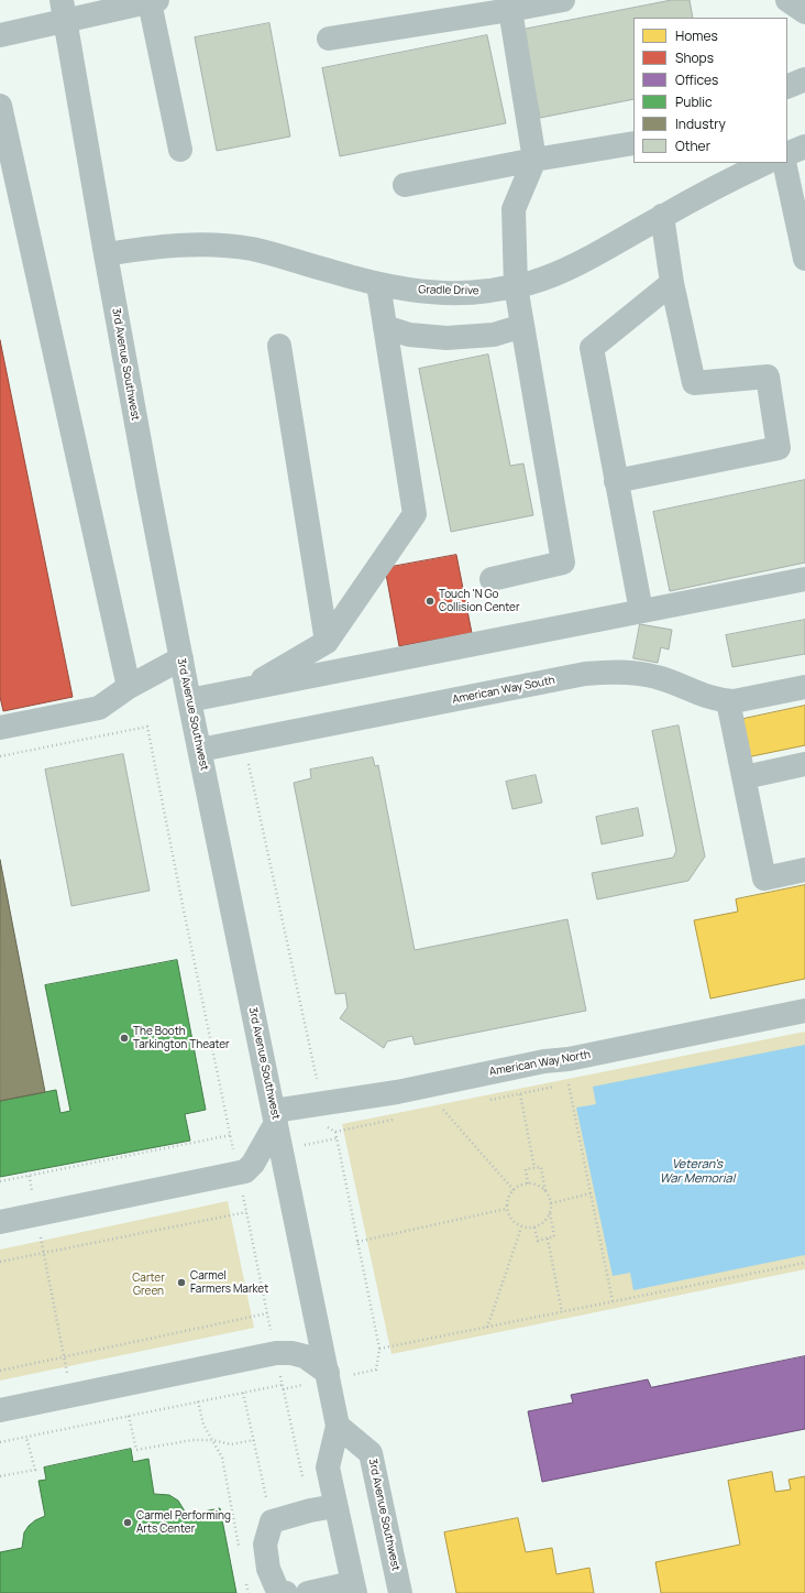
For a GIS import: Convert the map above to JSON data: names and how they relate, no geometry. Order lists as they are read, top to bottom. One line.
{"streets":{"street":["Gradle Drive","3rd Avenue Southwest","American Way South","American Way North"]},"crossings":[["Gradle Drive","3rd Avenue Southwest"],["3rd Avenue Southwest","American Way South"],["3rd Avenue Southwest","American Way North"]],"water":["Veteran's War Memorial"],"parks":["Carter Green"],"places":["Touch 'N Go Collision Center","The Booth Tarkington Theater","Carmel Farmers Market","Carmel Performing Arts Center"],"legend":["Homes","Shops","Offices","Public","Industry","Other"]}
